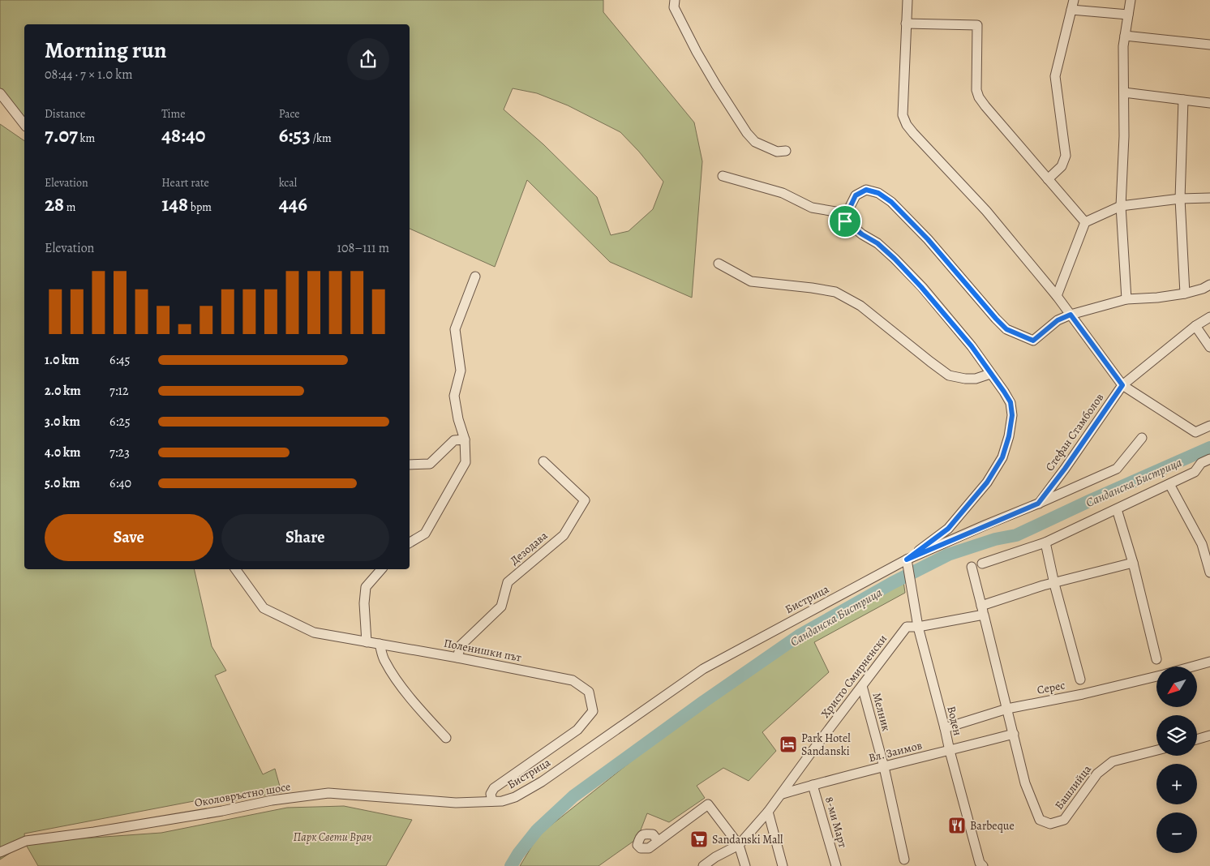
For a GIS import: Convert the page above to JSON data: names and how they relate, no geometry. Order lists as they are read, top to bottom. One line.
{"streets":{"street":["Стефан Стамболов","Дезодава","Бистрица","Поленишки път","Христо Смирненски","Серес","Мелник","Воден","Вл. Заимов","Башлийца","Околовръстно шосе","8-ми Март"]},"crossings":[["Стефан Стамболов","Бистрица"],["Дезодава","Поленишки път"],["Бистрица","Поленишки път"],["Бистрица","Воден"],["Бистрица","Околовръстно шосе"],["Поленишки път","Околовръстно шосе"],["Христо Смирненски","Мелник"],["Христо Смирненски","Воден"],["Христо Смирненски","Вл. Заимов"],["Серес","Воден"],["Серес","Башлийца"],["Мелник","Вл. Заимов"],["Воден","Вл. Заимов"],["Вл. Заимов","Башлийца"],["Вл. Заимов","8-ми Март"]],"water":["Санданска Бистрица"],"parks":["Парк Свети Врач"],"places":{"hotel":["Park Hotel Sandanski"],"restaurant":["Barbeque"],"supermarket":["Sandanski Mall"]},"north":"bottom left","page":{"heading":["Morning run","08:44 · 7 × 1.0 km"],"stats":[["Distance","7.07 km"],["Time","48:40"],["Pace","6:53 /km"],["Elevation","28 m"],["Heart rate","148 bpm"],["kcal","446"]],"chart":["Elevation","108–111 m"],"list":[{"name":"1.0 km","note":"6:45"},{"name":"2.0 km","note":"7:12"},{"name":"3.0 km","note":"6:25"},{"name":"4.0 km","note":"7:23"},{"name":"5.0 km","note":"6:40"}],"buttons":["Save","Share"],"map_buttons":["+","−"]}}
